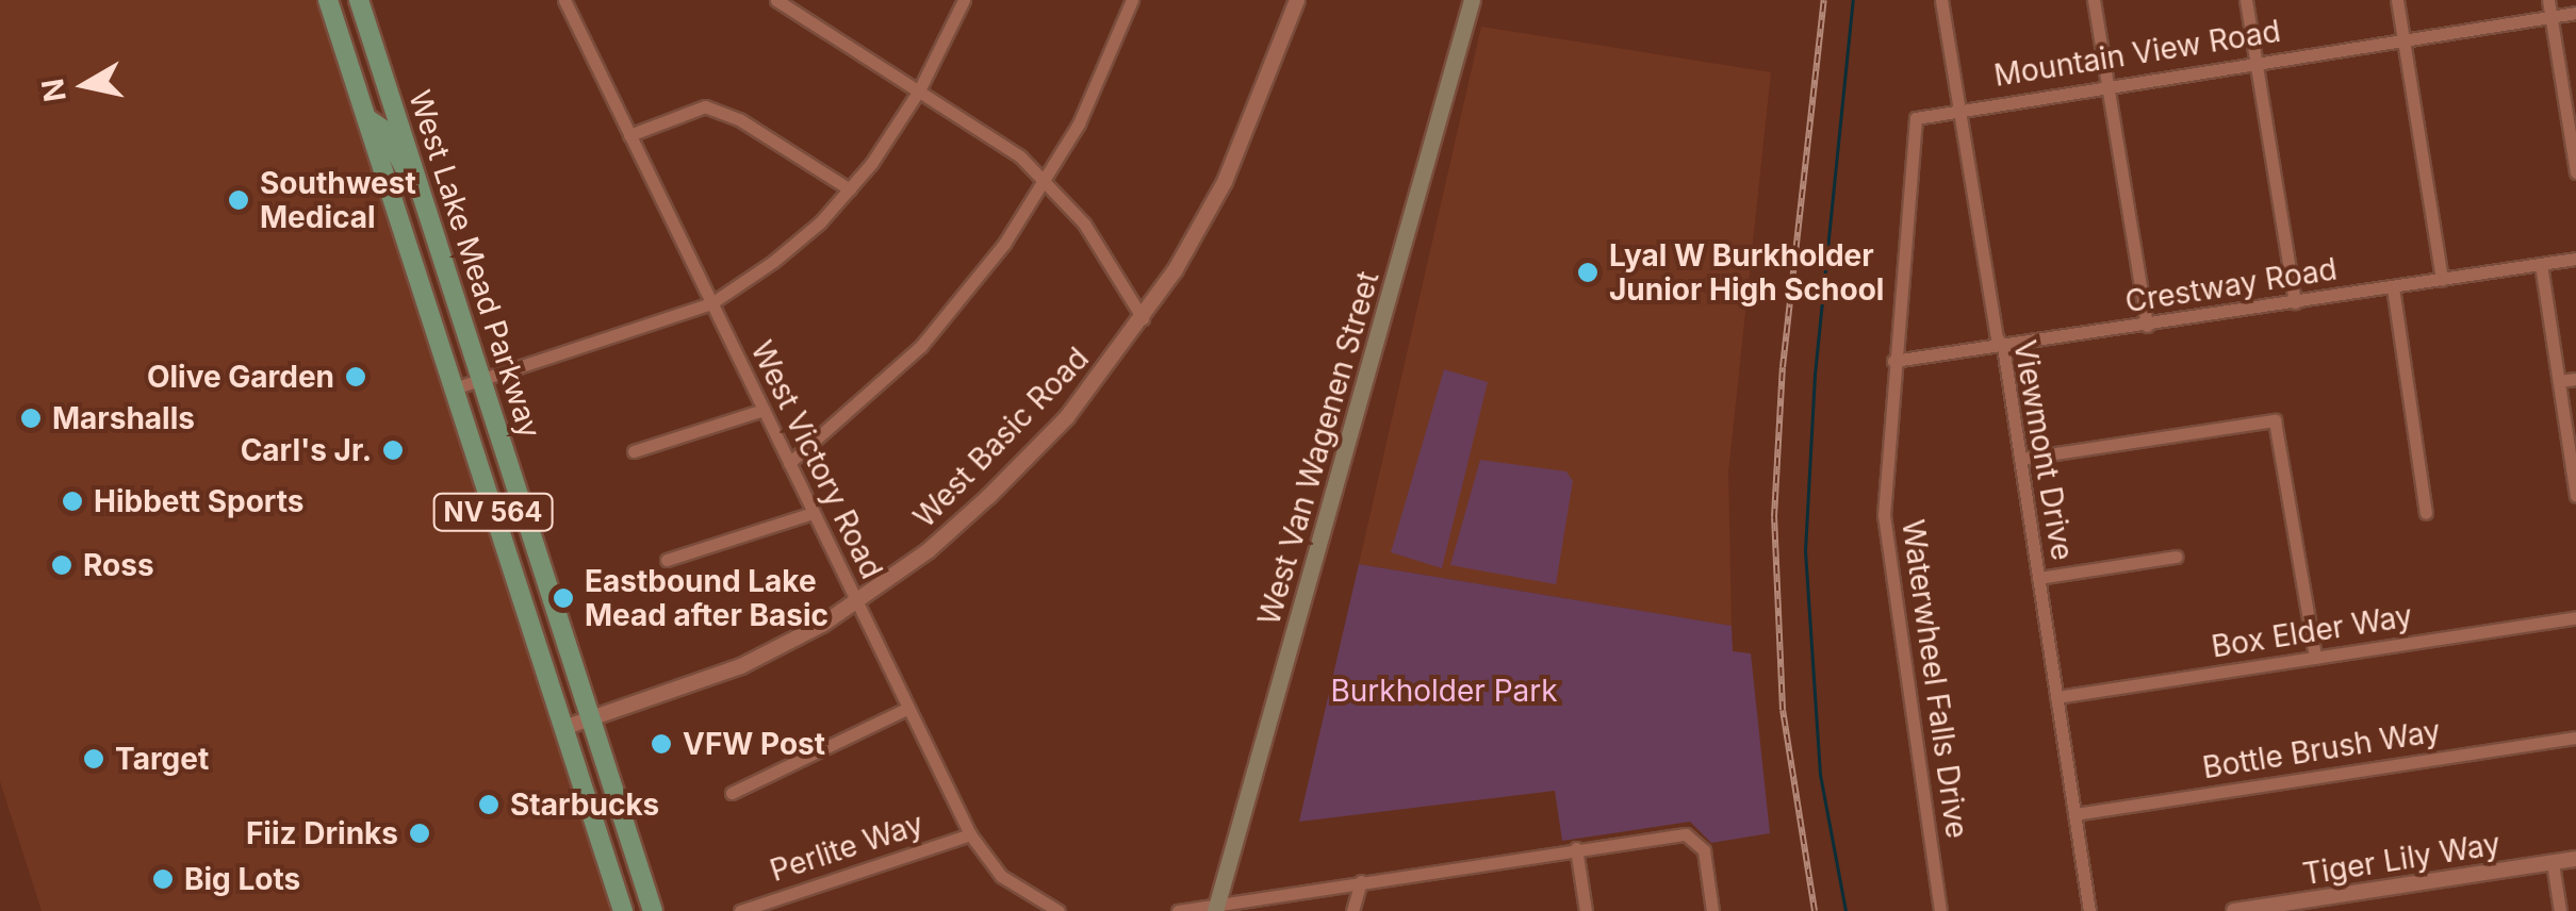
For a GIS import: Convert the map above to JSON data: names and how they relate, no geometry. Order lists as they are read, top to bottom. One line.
{"streets":{"main road":["West Lake Mead Parkway","West Van Wagenen Street","NV 564"],"street":["Mountain View Road","Crestway Road","West Basic Road","Viewmont Drive","West Victory Road","Box Elder Way","Waterwheel Falls Drive","Bottle Brush Way","Perlite Way","Tiger Lily Way"]},"crossings":[["Mountain View Road","Viewmont Drive"],["Mountain View Road","Waterwheel Falls Drive"],["West Lake Mead Parkway","West Basic Road"],["Crestway Road","Viewmont Drive"],["Crestway Road","Waterwheel Falls Drive"],["West Basic Road","West Victory Road"],["Viewmont Drive","Box Elder Way"],["Viewmont Drive","Waterwheel Falls Drive"],["Viewmont Drive","Bottle Brush Way"],["West Victory Road","Perlite Way"]],"parks":["Burkholder Park"],"places":["Southwest Medical","Lyal W Burkholder Junior High School","Olive Garden","Marshalls","Carl's Jr.","Hibbett Sports","Ross","Eastbound Lake Mead after Basic","VFW Post","Target","Starbucks","Fiiz Drinks","Big Lots"],"north":"left"}
